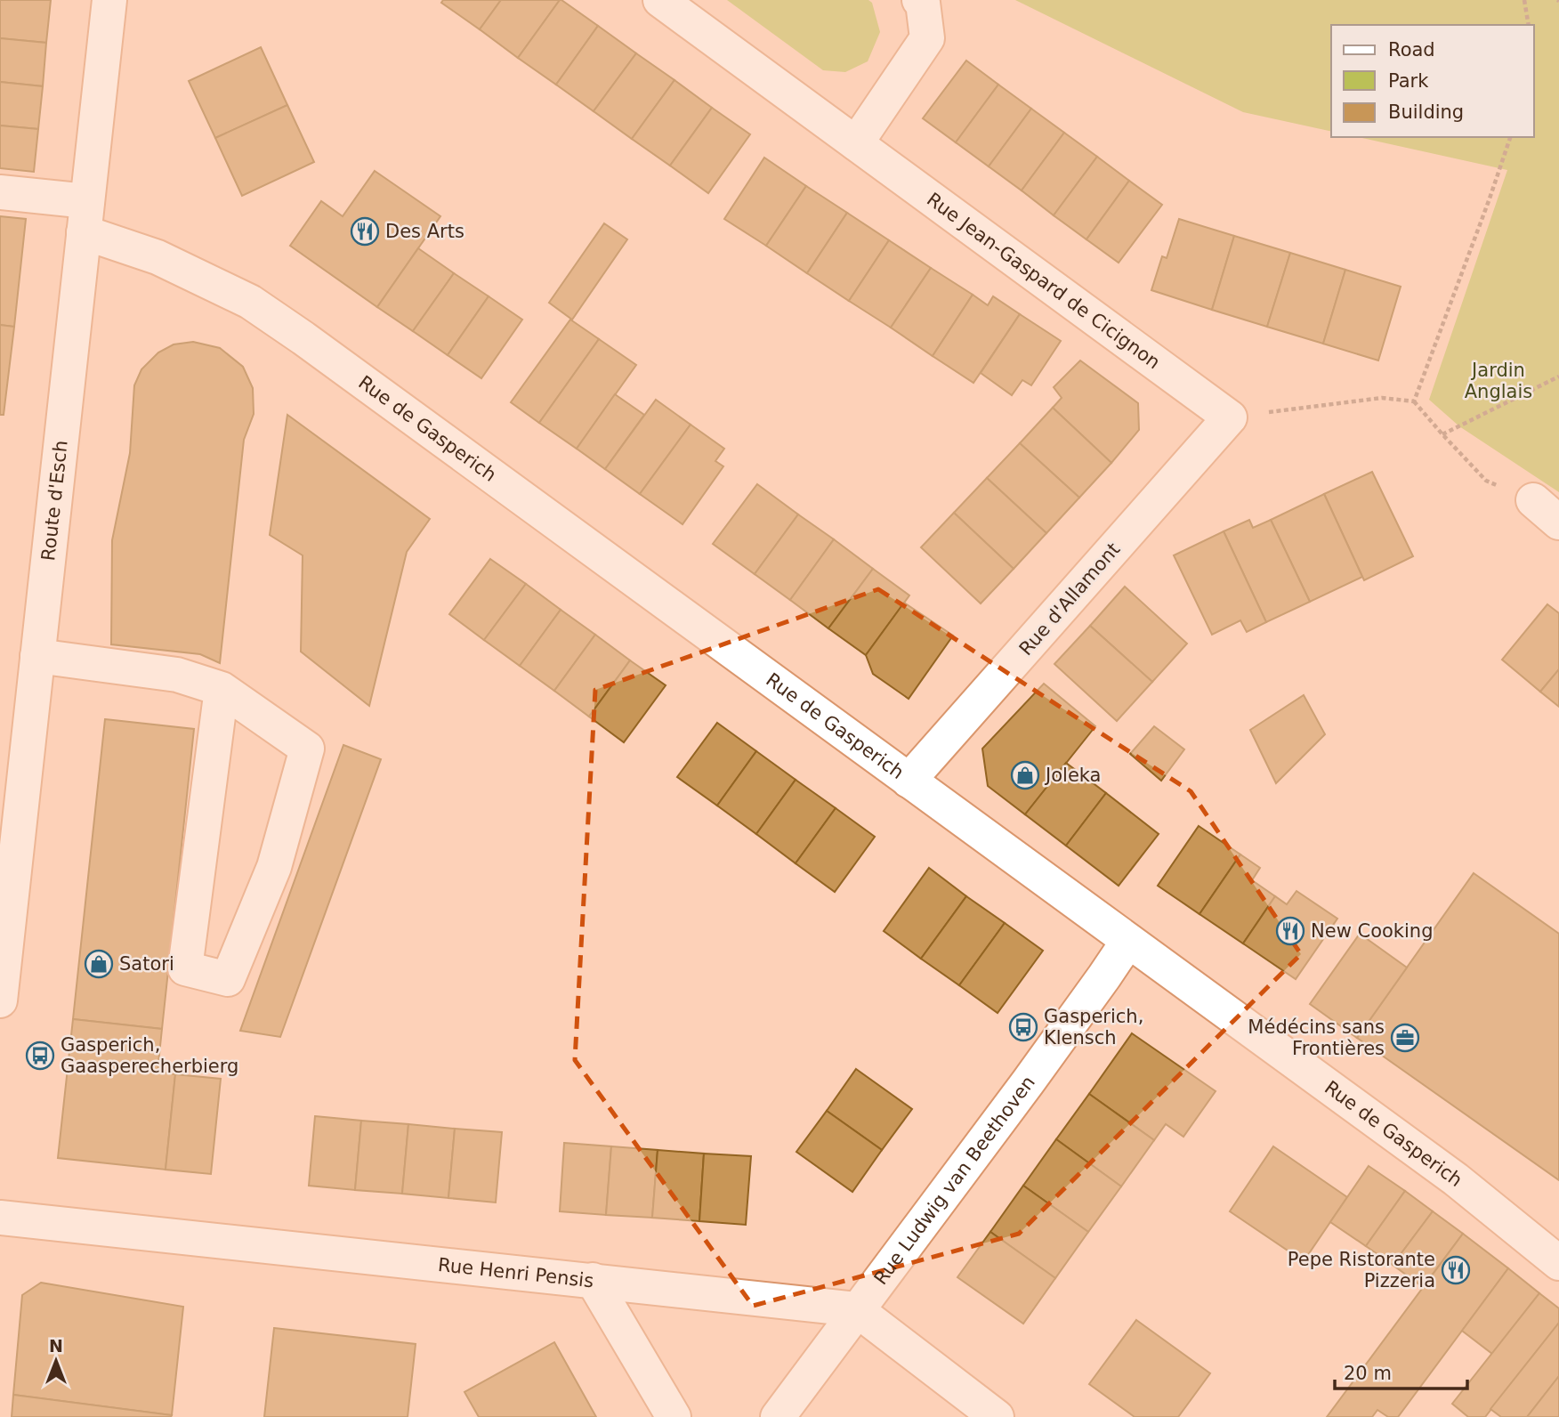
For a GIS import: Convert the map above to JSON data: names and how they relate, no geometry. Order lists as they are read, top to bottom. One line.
{"streets":{"street":["Rue Jean-Gaspard de Cicignon","Rue de Gasperich","Route d'Esch","Rue d'Allamont","Rue Ludwig van Beethoven","Rue Henri Pensis"]},"crossings":[["Rue Jean-Gaspard de Cicignon","Rue d'Allamont"],["Rue de Gasperich","Route d'Esch"],["Rue de Gasperich","Rue d'Allamont"],["Rue de Gasperich","Rue Ludwig van Beethoven"],["Rue Ludwig van Beethoven","Rue Henri Pensis"]],"parks":["Jardin Anglais"],"places":{"restaurant":["Des Arts","New Cooking","Pepe Ristorante Pizzeria"],"shop":["Joleka","Satori"],"bus stop":["Gasperich, Klensch","Gasperich, Gaasperecherbierg"],"office":["Médécins sans Frontières"]},"legend":["Road","Park","Building"],"scale_bar":"20 m","north":"top"}
